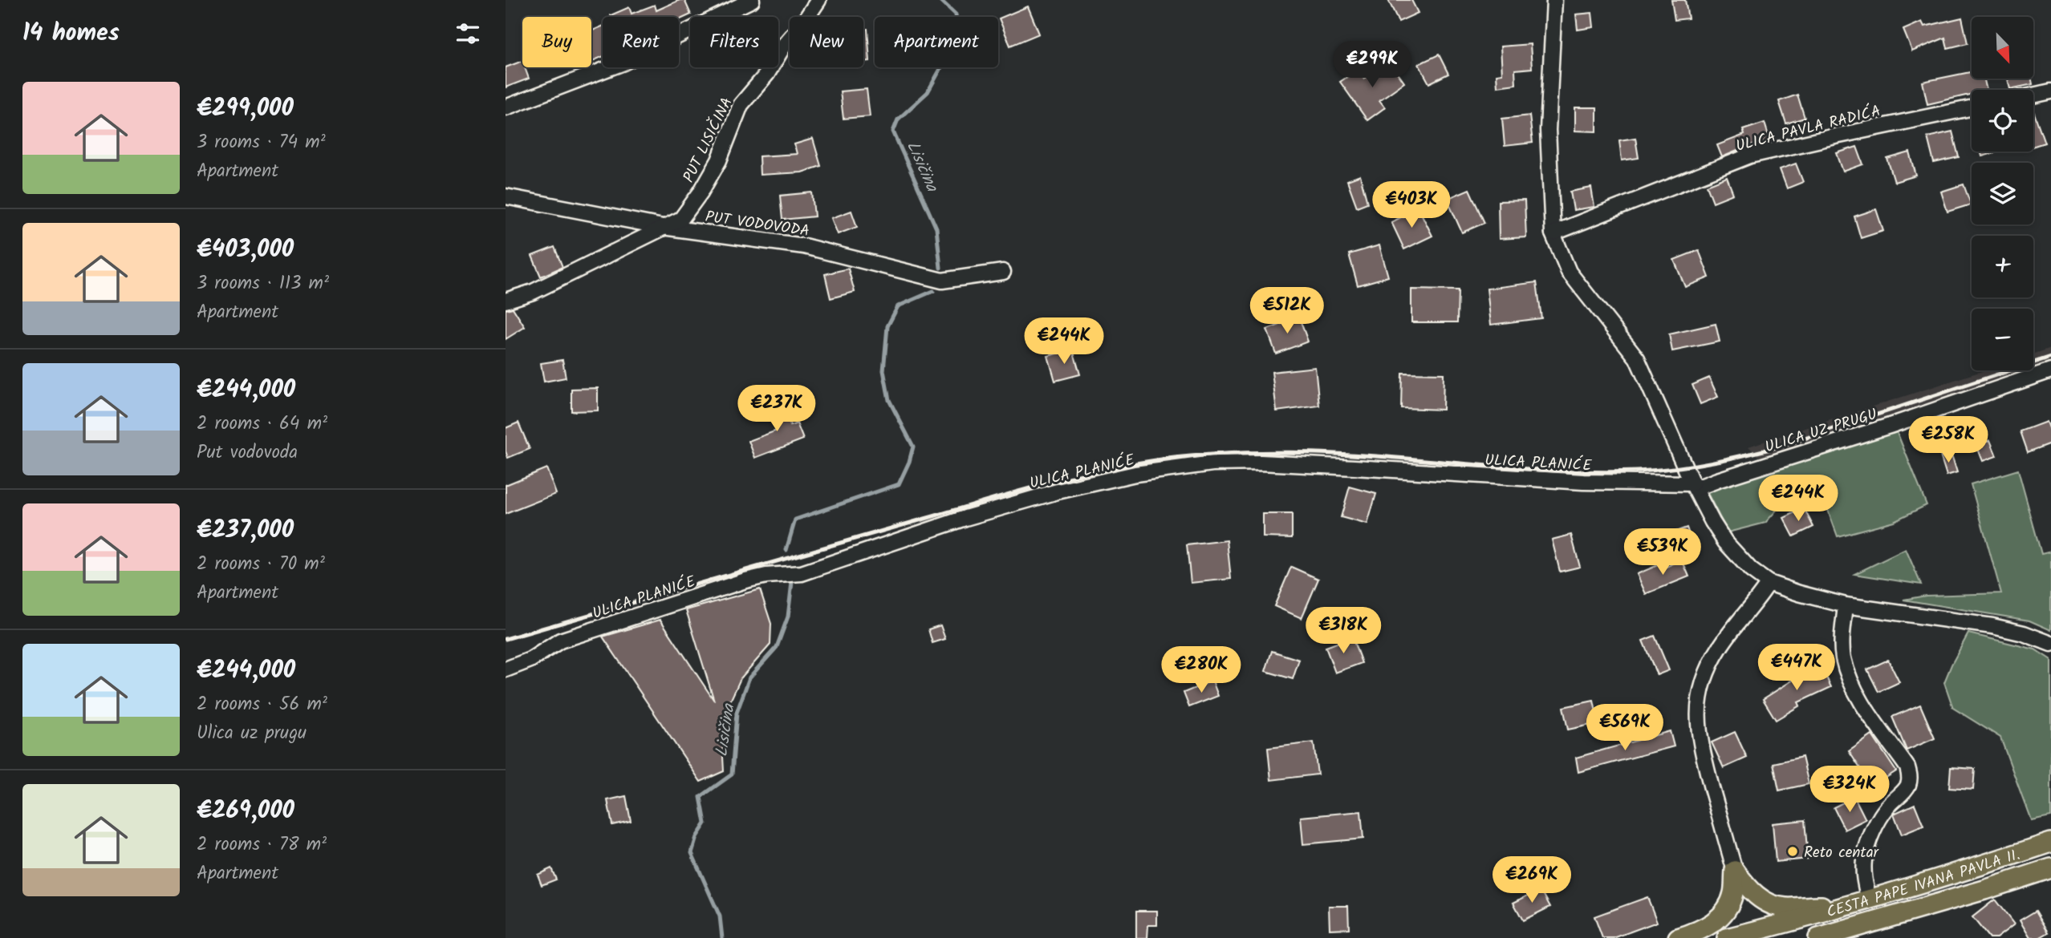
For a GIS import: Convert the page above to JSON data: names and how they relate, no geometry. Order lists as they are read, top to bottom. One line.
{"streets":{"main road":["CESTA PAPE IVANA PAVLA II."],"street":["ULICA PAVLA RADIĆA","PUT LISIČINA","PUT VODOVODA","ULICA UZ PRUGU","ULICA PLANIĆE"]},"crossings":[["PUT LISIČINA","PUT VODOVODA"],["ULICA UZ PRUGU","ULICA PLANIĆE"]],"water":["Lisičina"],"places":["Reto centar"],"north":"bottom right","page":{"heading":"14 homes","map_buttons":["+","−"],"chip":["Buy","Rent","Filters","New","Apartment"],"price":["€299K","€403K","€512K","€244K","€237K","€258K","€244K","€539K","€318K","€447K","€280K","€569K","€324K","€269K"],"list":[{"name":"€299,000","note":"3 rooms · 74 m² · Apartment"},{"name":"€403,000","note":"3 rooms · 113 m² · Apartment"},{"name":"€244,000","note":"2 rooms · 64 m² · Put vodovoda"},{"name":"€237,000","note":"2 rooms · 70 m² · Apartment"},{"name":"€244,000","note":"2 rooms · 56 m² · Ulica uz prugu"},{"name":"€269,000","note":"2 rooms · 78 m² · Apartment"}]}}
